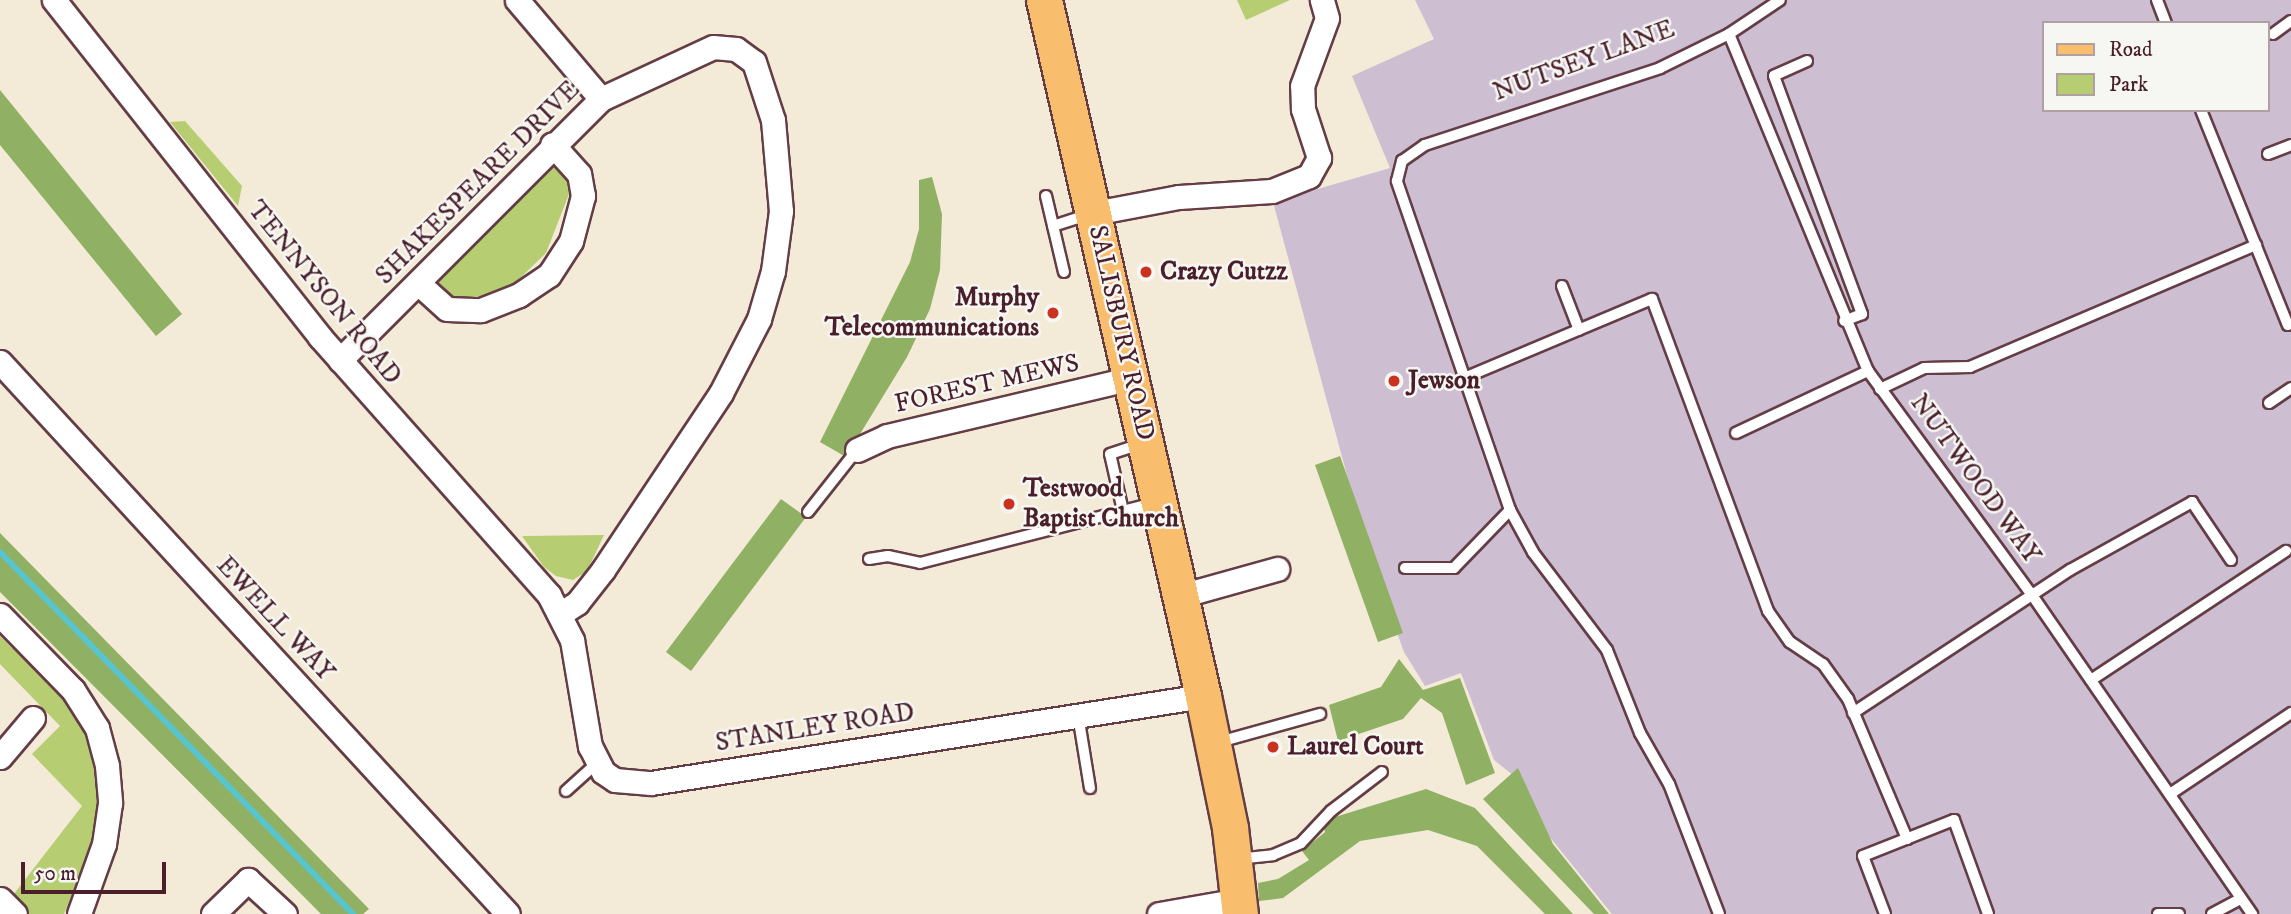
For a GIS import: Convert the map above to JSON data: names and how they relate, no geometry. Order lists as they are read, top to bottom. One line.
{"streets":{"main road":["SALISBURY ROAD"],"street":["SHAKESPEARE DRIVE","TENNYSON ROAD","FOREST MEWS","EWELL WAY","STANLEY ROAD"],"lane":["NUTSEY LANE","NUTWOOD WAY"]},"crossings":[["NUTSEY LANE","NUTWOOD WAY"],["SHAKESPEARE DRIVE","TENNYSON ROAD"],["SALISBURY ROAD","FOREST MEWS"],["SALISBURY ROAD","STANLEY ROAD"]],"places":["Crazy Cutzz","Murphy Telecommunications","Jewson","Testwood Baptist Church","Laurel Court"],"legend":["Road","Park"],"scale_bar":"50 m"}
